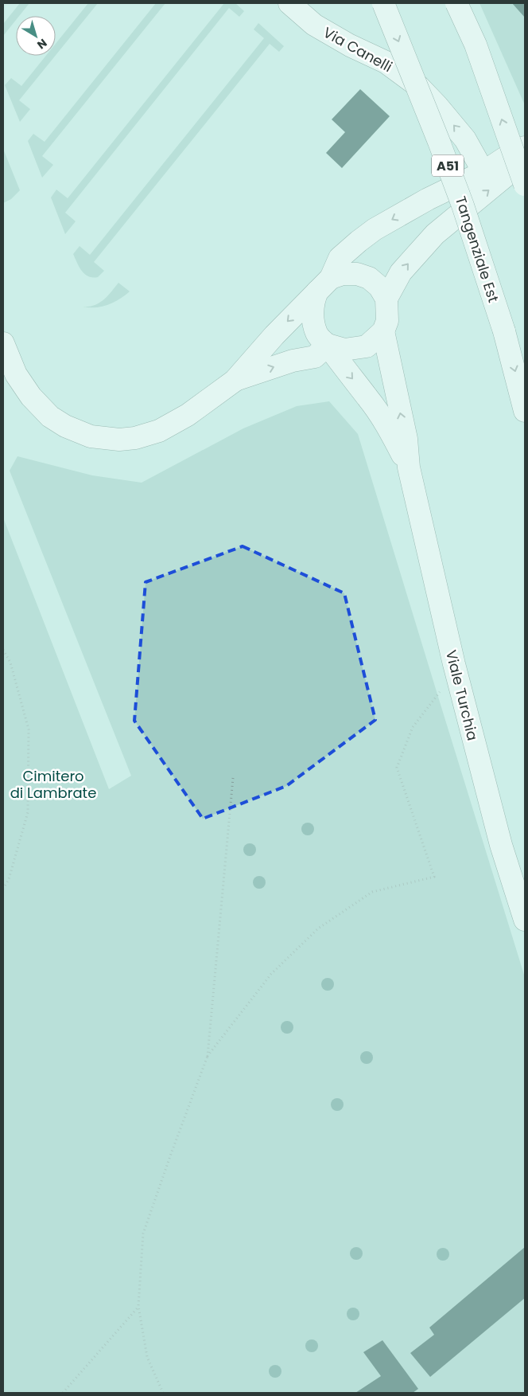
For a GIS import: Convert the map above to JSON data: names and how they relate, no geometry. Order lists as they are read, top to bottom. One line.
{"streets":{"main road":["Via Canelli","A51","Tangenziale Est","Viale Turchia"]},"one_way":["Via Canelli"],"parks":["Cimitero di Lambrate"],"north":"bottom right"}
